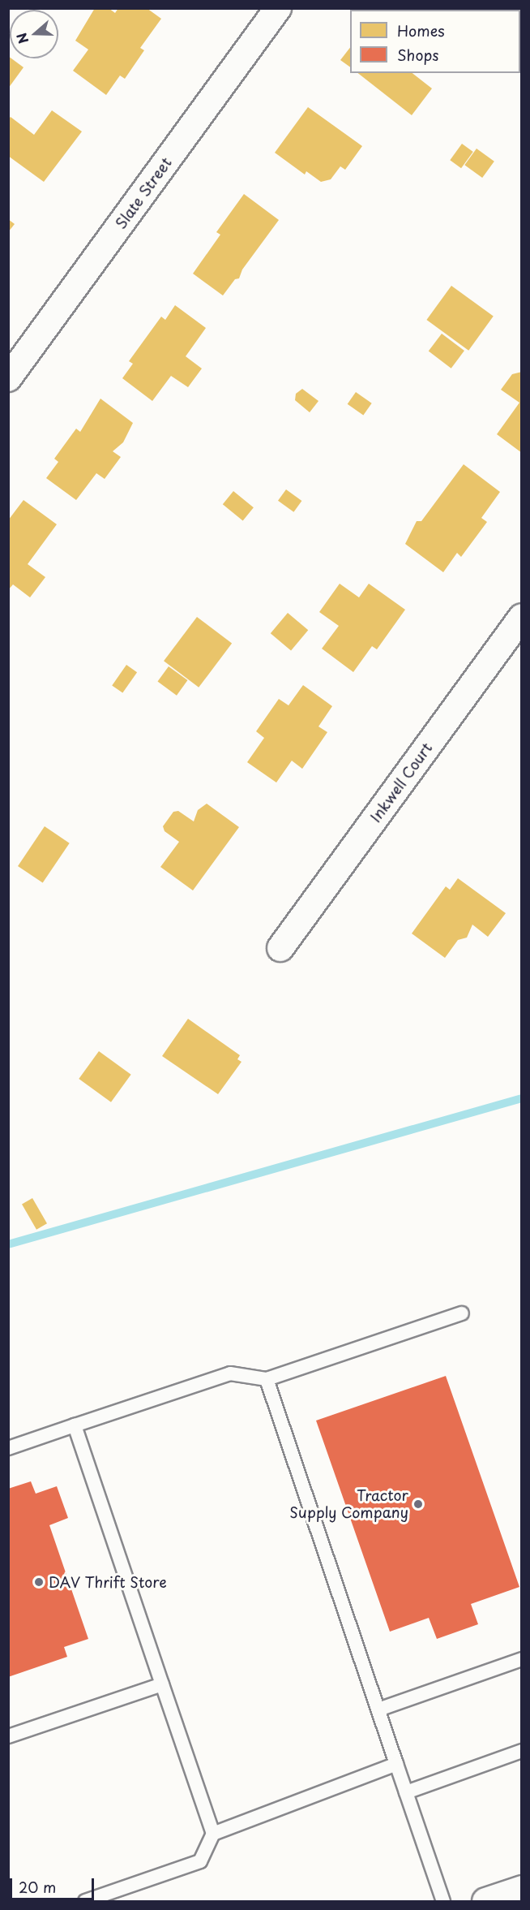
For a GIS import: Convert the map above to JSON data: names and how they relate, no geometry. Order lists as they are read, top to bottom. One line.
{"streets":{"street":["Slate Street","Inkwell Court"]},"places":["Tractor Supply Company","DAV Thrift Store"],"legend":["Homes","Shops"],"scale_bar":"20 m","north":"left"}
